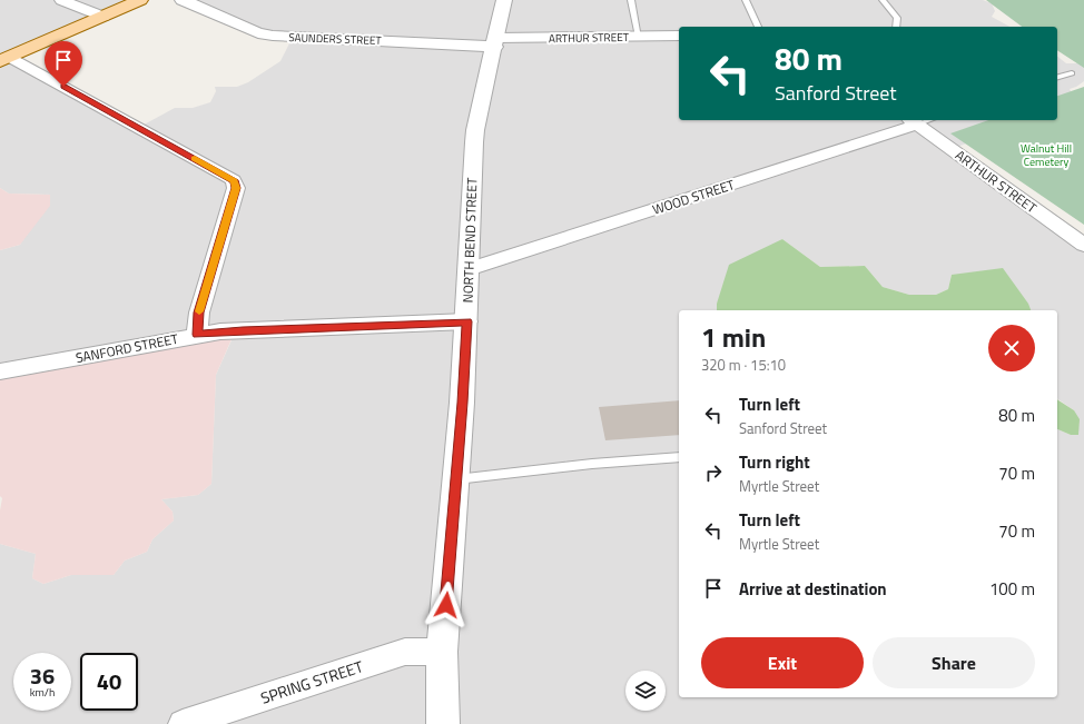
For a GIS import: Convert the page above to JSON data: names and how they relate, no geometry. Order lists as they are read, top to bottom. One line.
{"streets":{"street":["ARTHUR STREET","SAUNDERS STREET","WOOD STREET","NORTH BEND STREET","SANFORD STREET","SPRING STREET"]},"crossings":[["ARTHUR STREET","SAUNDERS STREET"],["ARTHUR STREET","WOOD STREET"],["ARTHUR STREET","NORTH BEND STREET"],["SAUNDERS STREET","NORTH BEND STREET"],["WOOD STREET","NORTH BEND STREET"],["NORTH BEND STREET","SANFORD STREET"],["NORTH BEND STREET","SPRING STREET"]],"parks":["Walnut Hill Cemetery"],"page":{"turn":["80 m","Sanford Street"],"heading":["1 min","320 m · 15:10"],"list":[{"name":"Turn left","note":"Sanford Street","value":"80 m"},{"name":"Turn right","note":"Myrtle Street","value":"70 m"},{"name":"Turn left","note":"Myrtle Street","value":"70 m"},{"name":"Arrive at destination","value":"100 m"}],"buttons":["Exit","Share"],"speed":"36 km/h","limit":"40"}}
